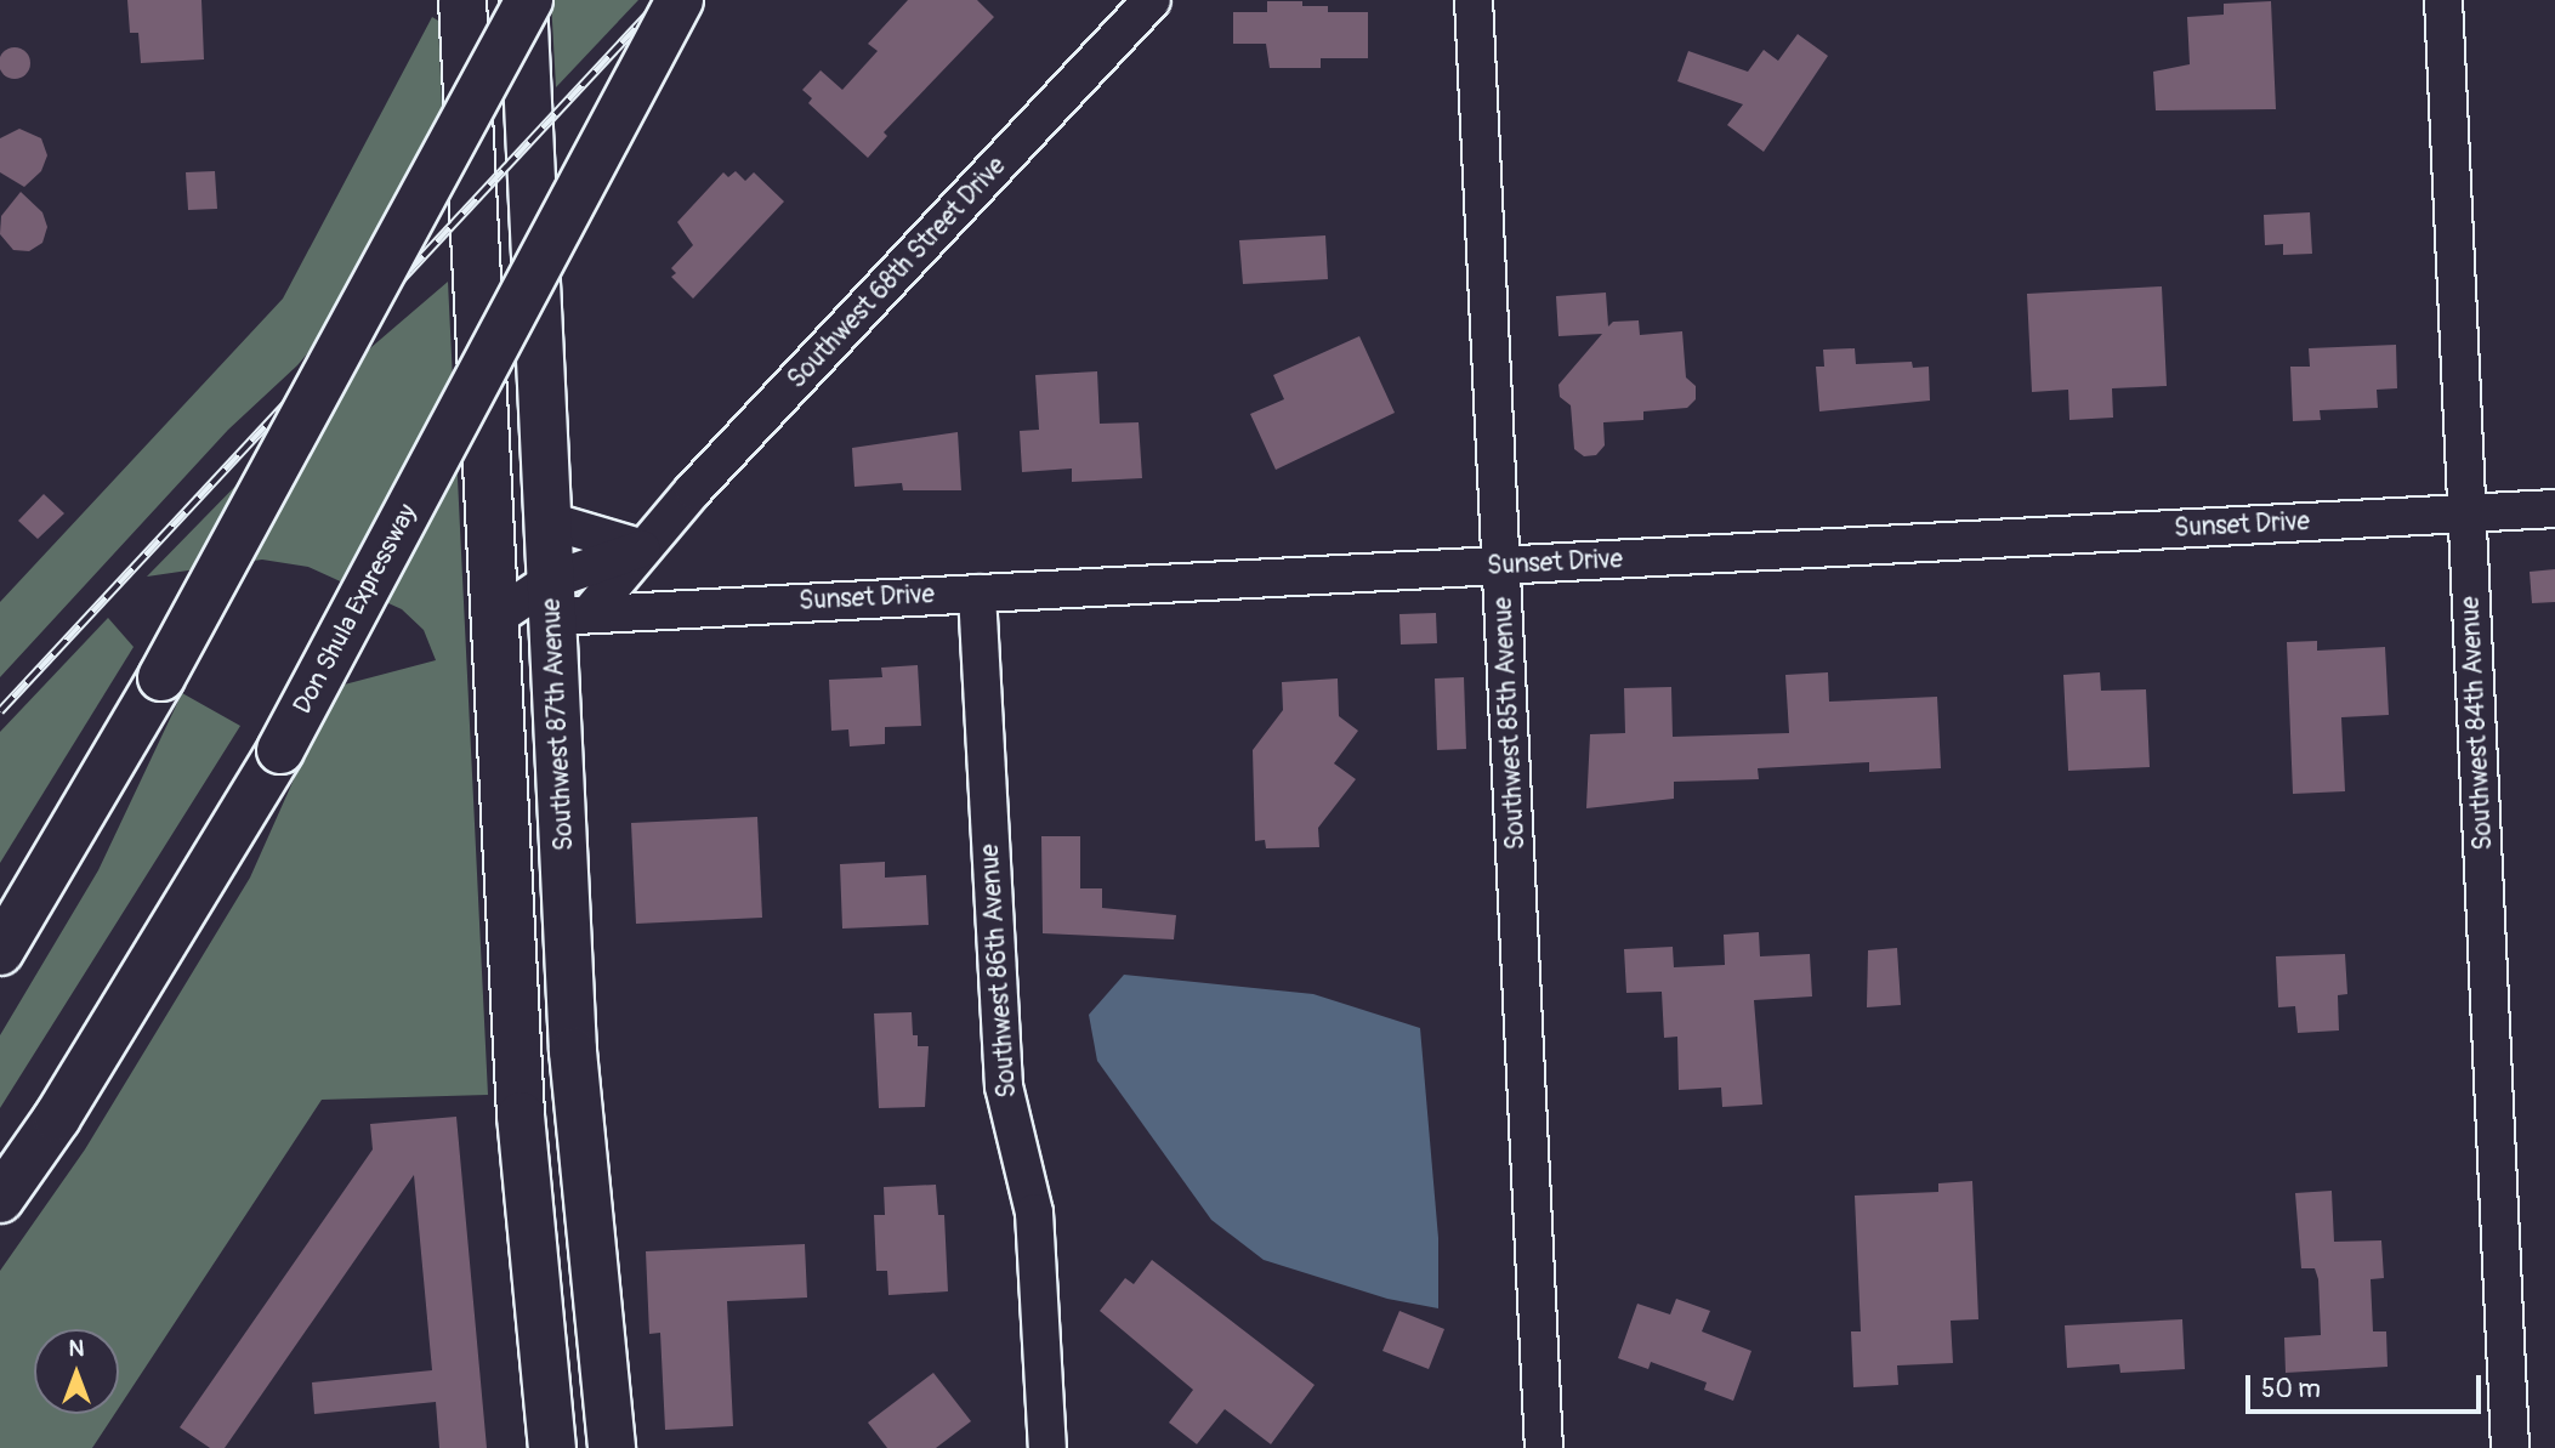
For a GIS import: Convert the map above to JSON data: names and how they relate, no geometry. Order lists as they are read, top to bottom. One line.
{"streets":{"main road":["Don Shula Expressway","Southwest 87th Avenue"],"street":["Southwest 68th Street Drive","Sunset Drive","Southwest 85th Avenue","Southwest 84th Avenue","Southwest 86th Avenue"]},"crossings":[["Southwest 68th Street Drive","Sunset Drive"],["Southwest 68th Street Drive","Southwest 87th Avenue"],["Sunset Drive","Southwest 85th Avenue"],["Sunset Drive","Southwest 84th Avenue"],["Sunset Drive","Southwest 87th Avenue"],["Sunset Drive","Southwest 86th Avenue"]],"scale_bar":"50 m","north":"top"}
